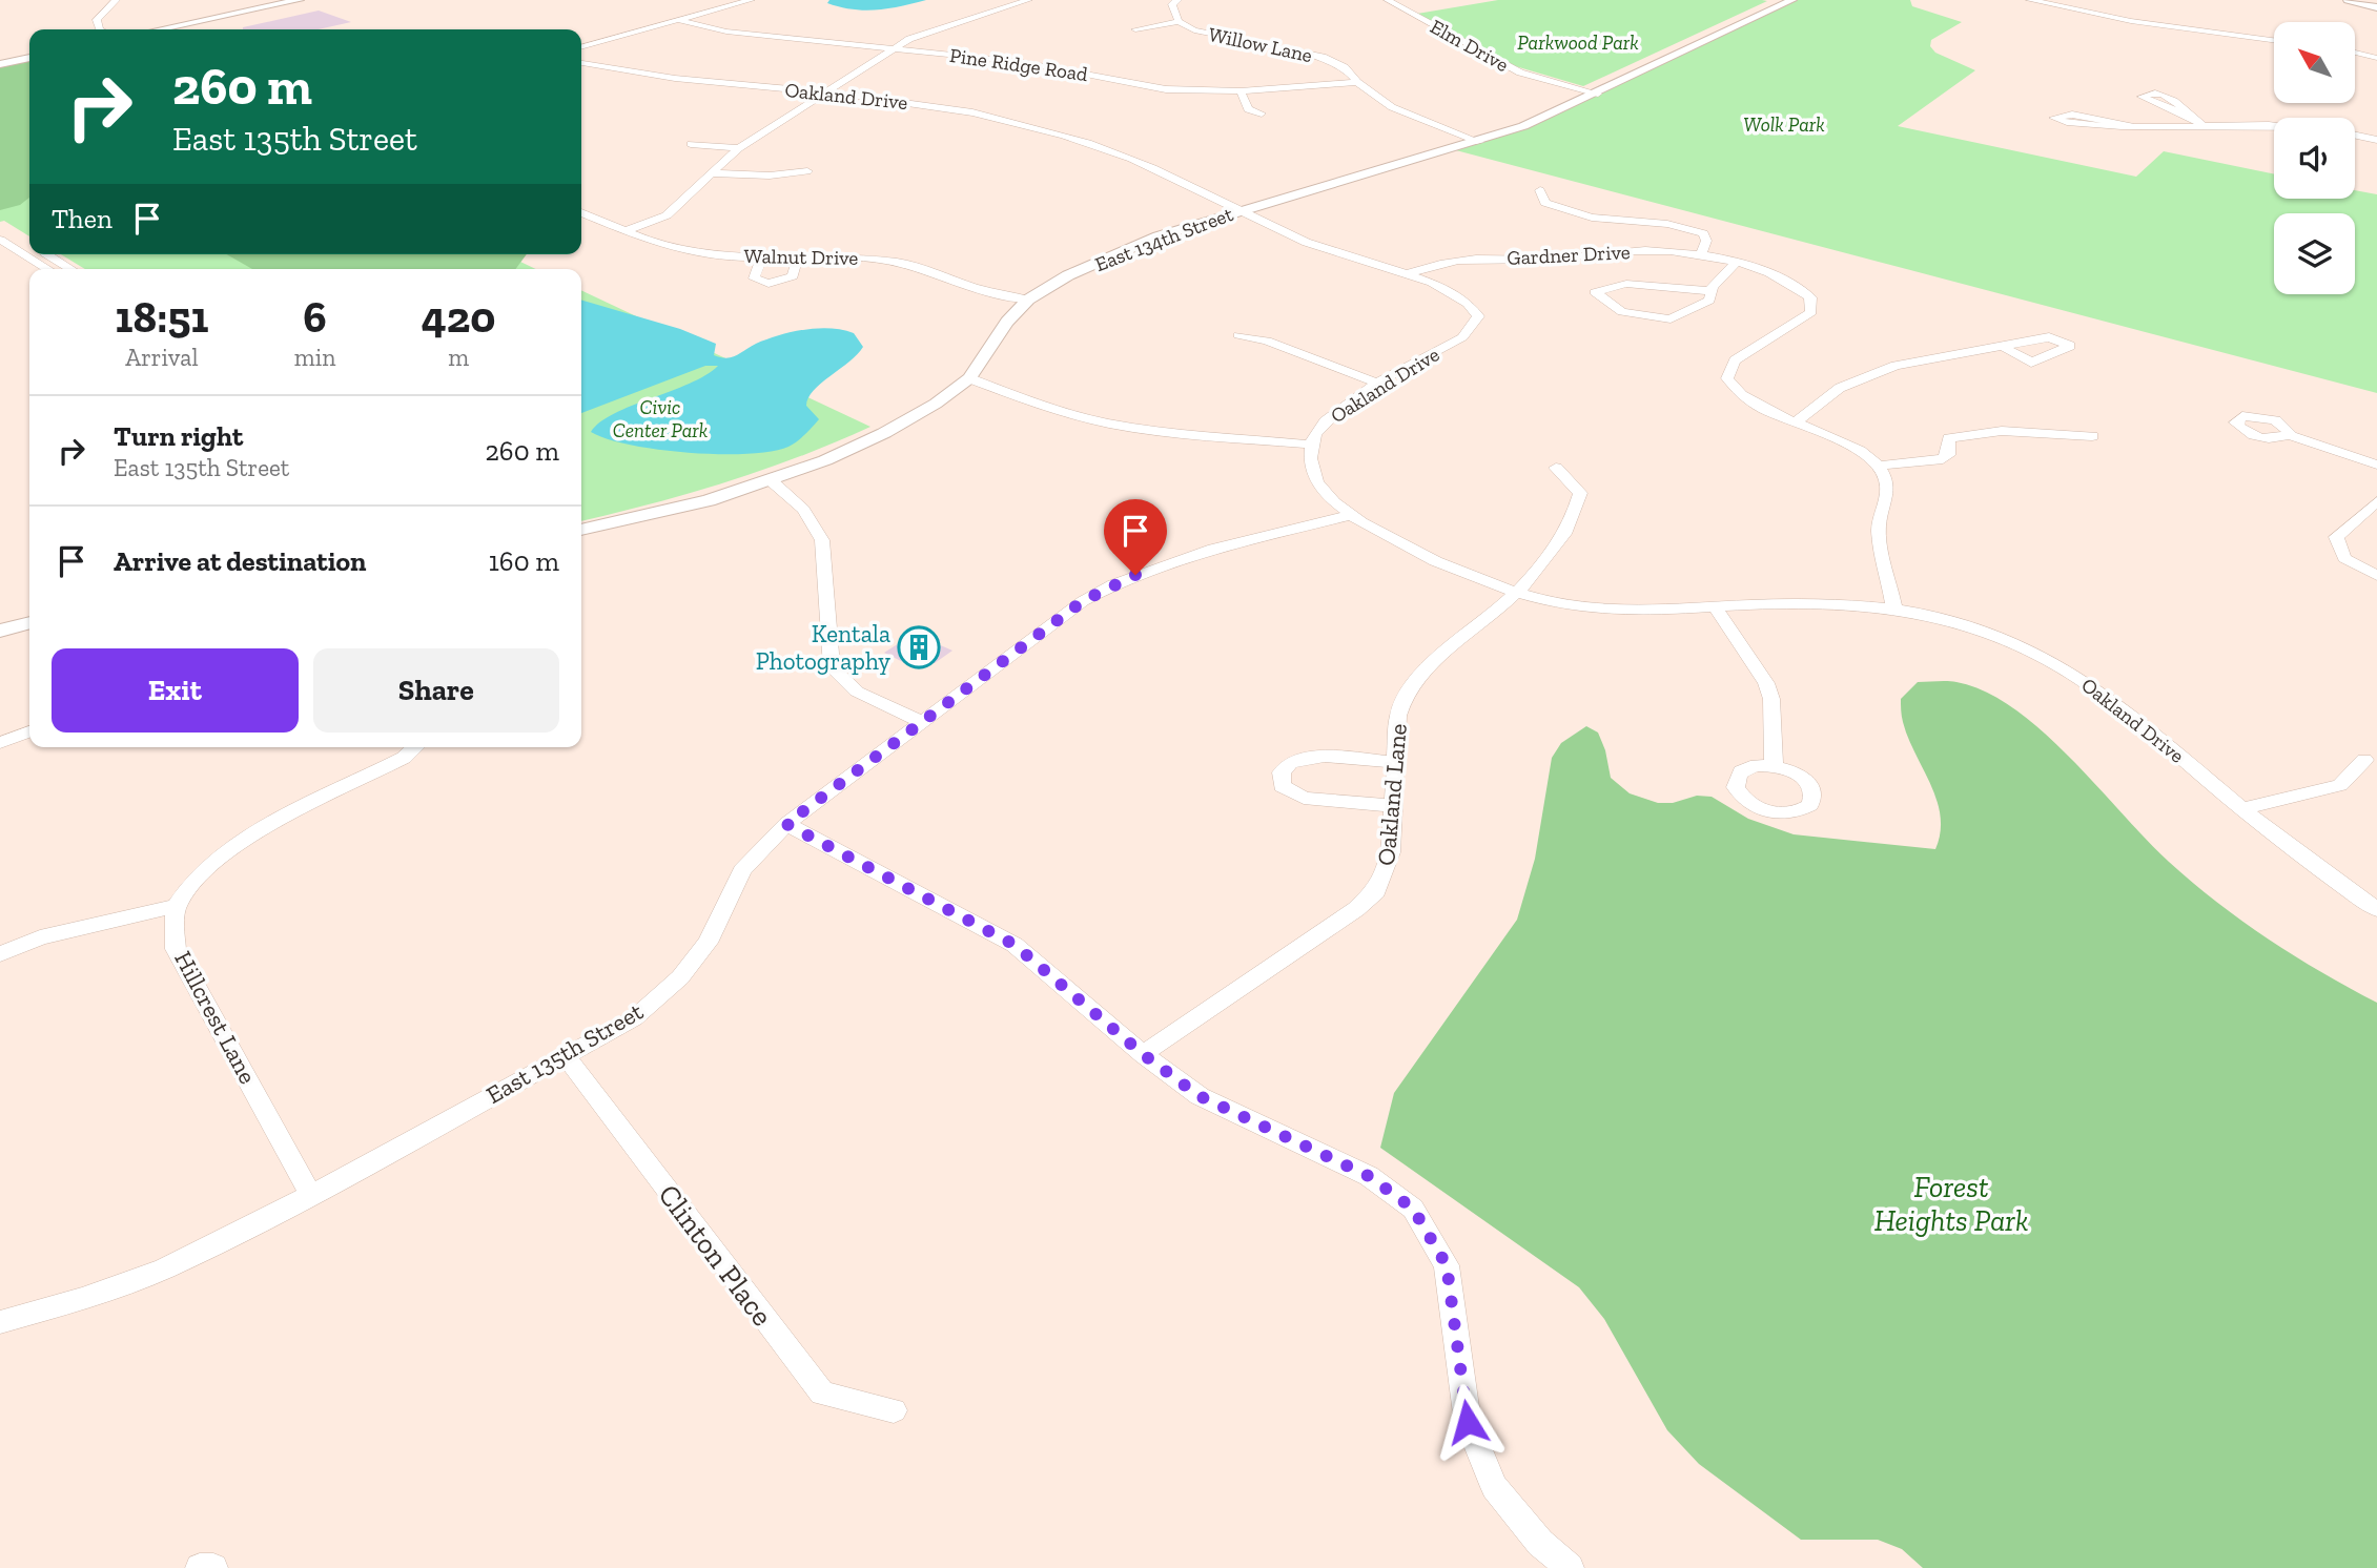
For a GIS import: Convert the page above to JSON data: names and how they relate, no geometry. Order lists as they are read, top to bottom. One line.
{"streets":{"street":["Willow Lane","Elm Drive","Pine Ridge Road","Oakland Drive","East 134th Street","Gardner Drive","Walnut Drive","Oakland Lane","Hillcrest Lane","East 135th Street","Clinton Place"]},"crossings":[["Willow Lane","Pine Ridge Road"],["Willow Lane","East 134th Street"],["Elm Drive","East 134th Street"],["Oakland Drive","East 134th Street"],["Oakland Drive","Gardner Drive"],["Oakland Drive","Oakland Lane"],["Oakland Drive","East 135th Street"],["East 134th Street","Walnut Drive"],["Hillcrest Lane","East 135th Street"],["East 135th Street","Clinton Place"]],"parks":["Parkwood Park","Wolk Park","Civic Center Park","Forest Heights Park"],"places":{"building":["Kentala Photography"]},"north":"top left","page":{"turn":["260 m","East 135th Street"],"then":"Then","eta":["18:51","Arrival","6","min","420","m"],"list":[{"name":"Turn right","note":"East 135th Street","value":"260 m"},{"name":"Arrive at destination","value":"160 m"}],"buttons":["Exit","Share"]}}
